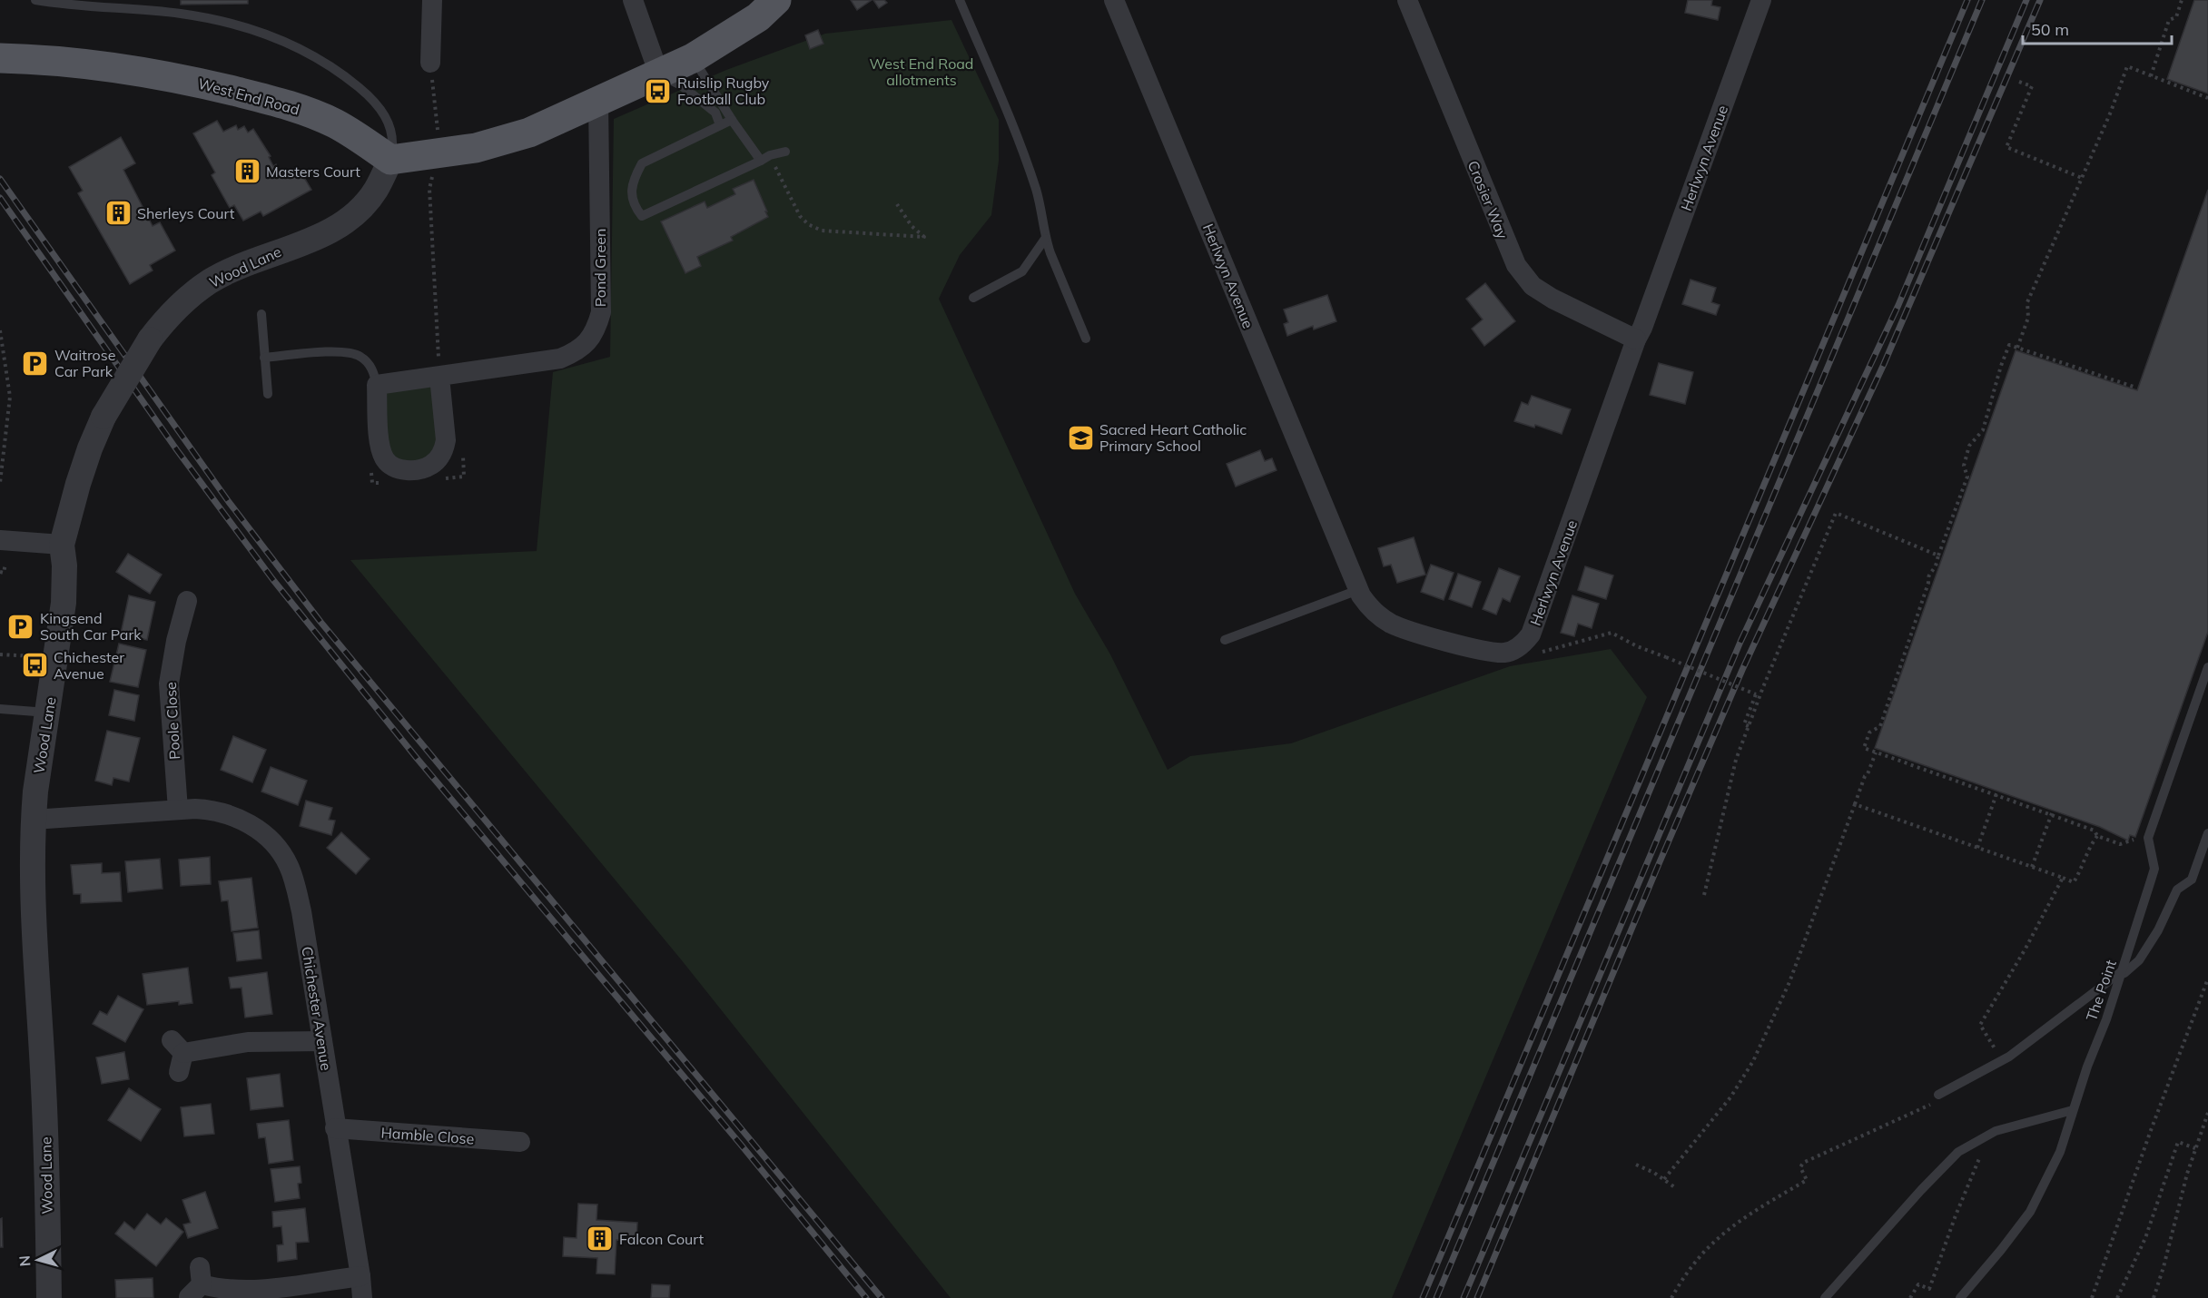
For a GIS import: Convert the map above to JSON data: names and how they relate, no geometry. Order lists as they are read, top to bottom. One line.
{"streets":{"main road":["West End Road"],"street":["Herlwyn Avenue","Crosier Way","Wood Lane","Pond Green","Poole Close","Chichester Avenue","Hamble Close"],"lane":["The Point"]},"crossings":[["West End Road","Wood Lane"],["Herlwyn Avenue","Crosier Way"],["Wood Lane","Chichester Avenue"],["Poole Close","Chichester Avenue"],["Chichester Avenue","Hamble Close"]],"parks":["West End Road allotments"],"places":{"bus stop":["Ruislip Rugby Football Club","Chichester Avenue"],"building":["Masters Court","Sherleys Court","Falcon Court"],"parking":["Waitrose Car Park","Kingsend South Car Park"],"school or university":["Sacred Heart Catholic Primary School"]},"scale_bar":"50 m","north":"left"}
